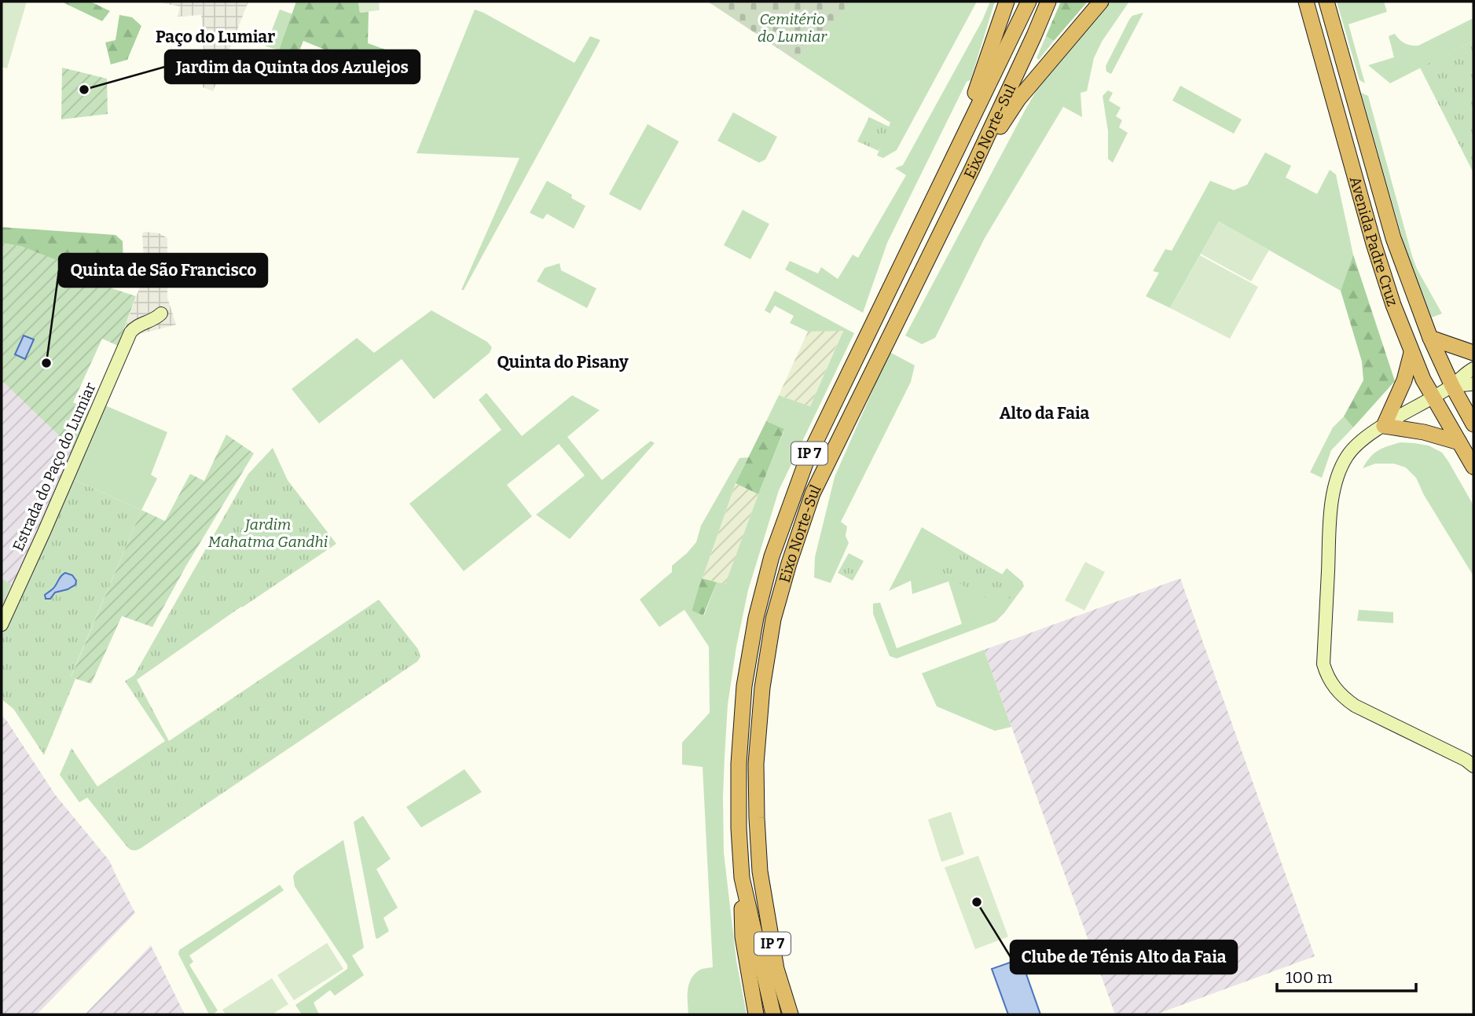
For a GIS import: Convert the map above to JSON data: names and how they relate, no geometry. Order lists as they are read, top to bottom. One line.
{"streets":{"highway":["Eixo Norte-Sul","Avenida Padre Cruz","IP 7"],"street":["Estrada do Paço do Lumiar"]},"districts":["Paço do Lumiar","Quinta do Pisany","Alto da Faia"],"parks":["Cemitério do Lumiar","Jardim Mahatma Gandhi"],"places":["Jardim da Quinta dos Azulejos","Quinta de São Francisco","Clube de Ténis Alto da Faia"],"scale_bar":"100 m"}
